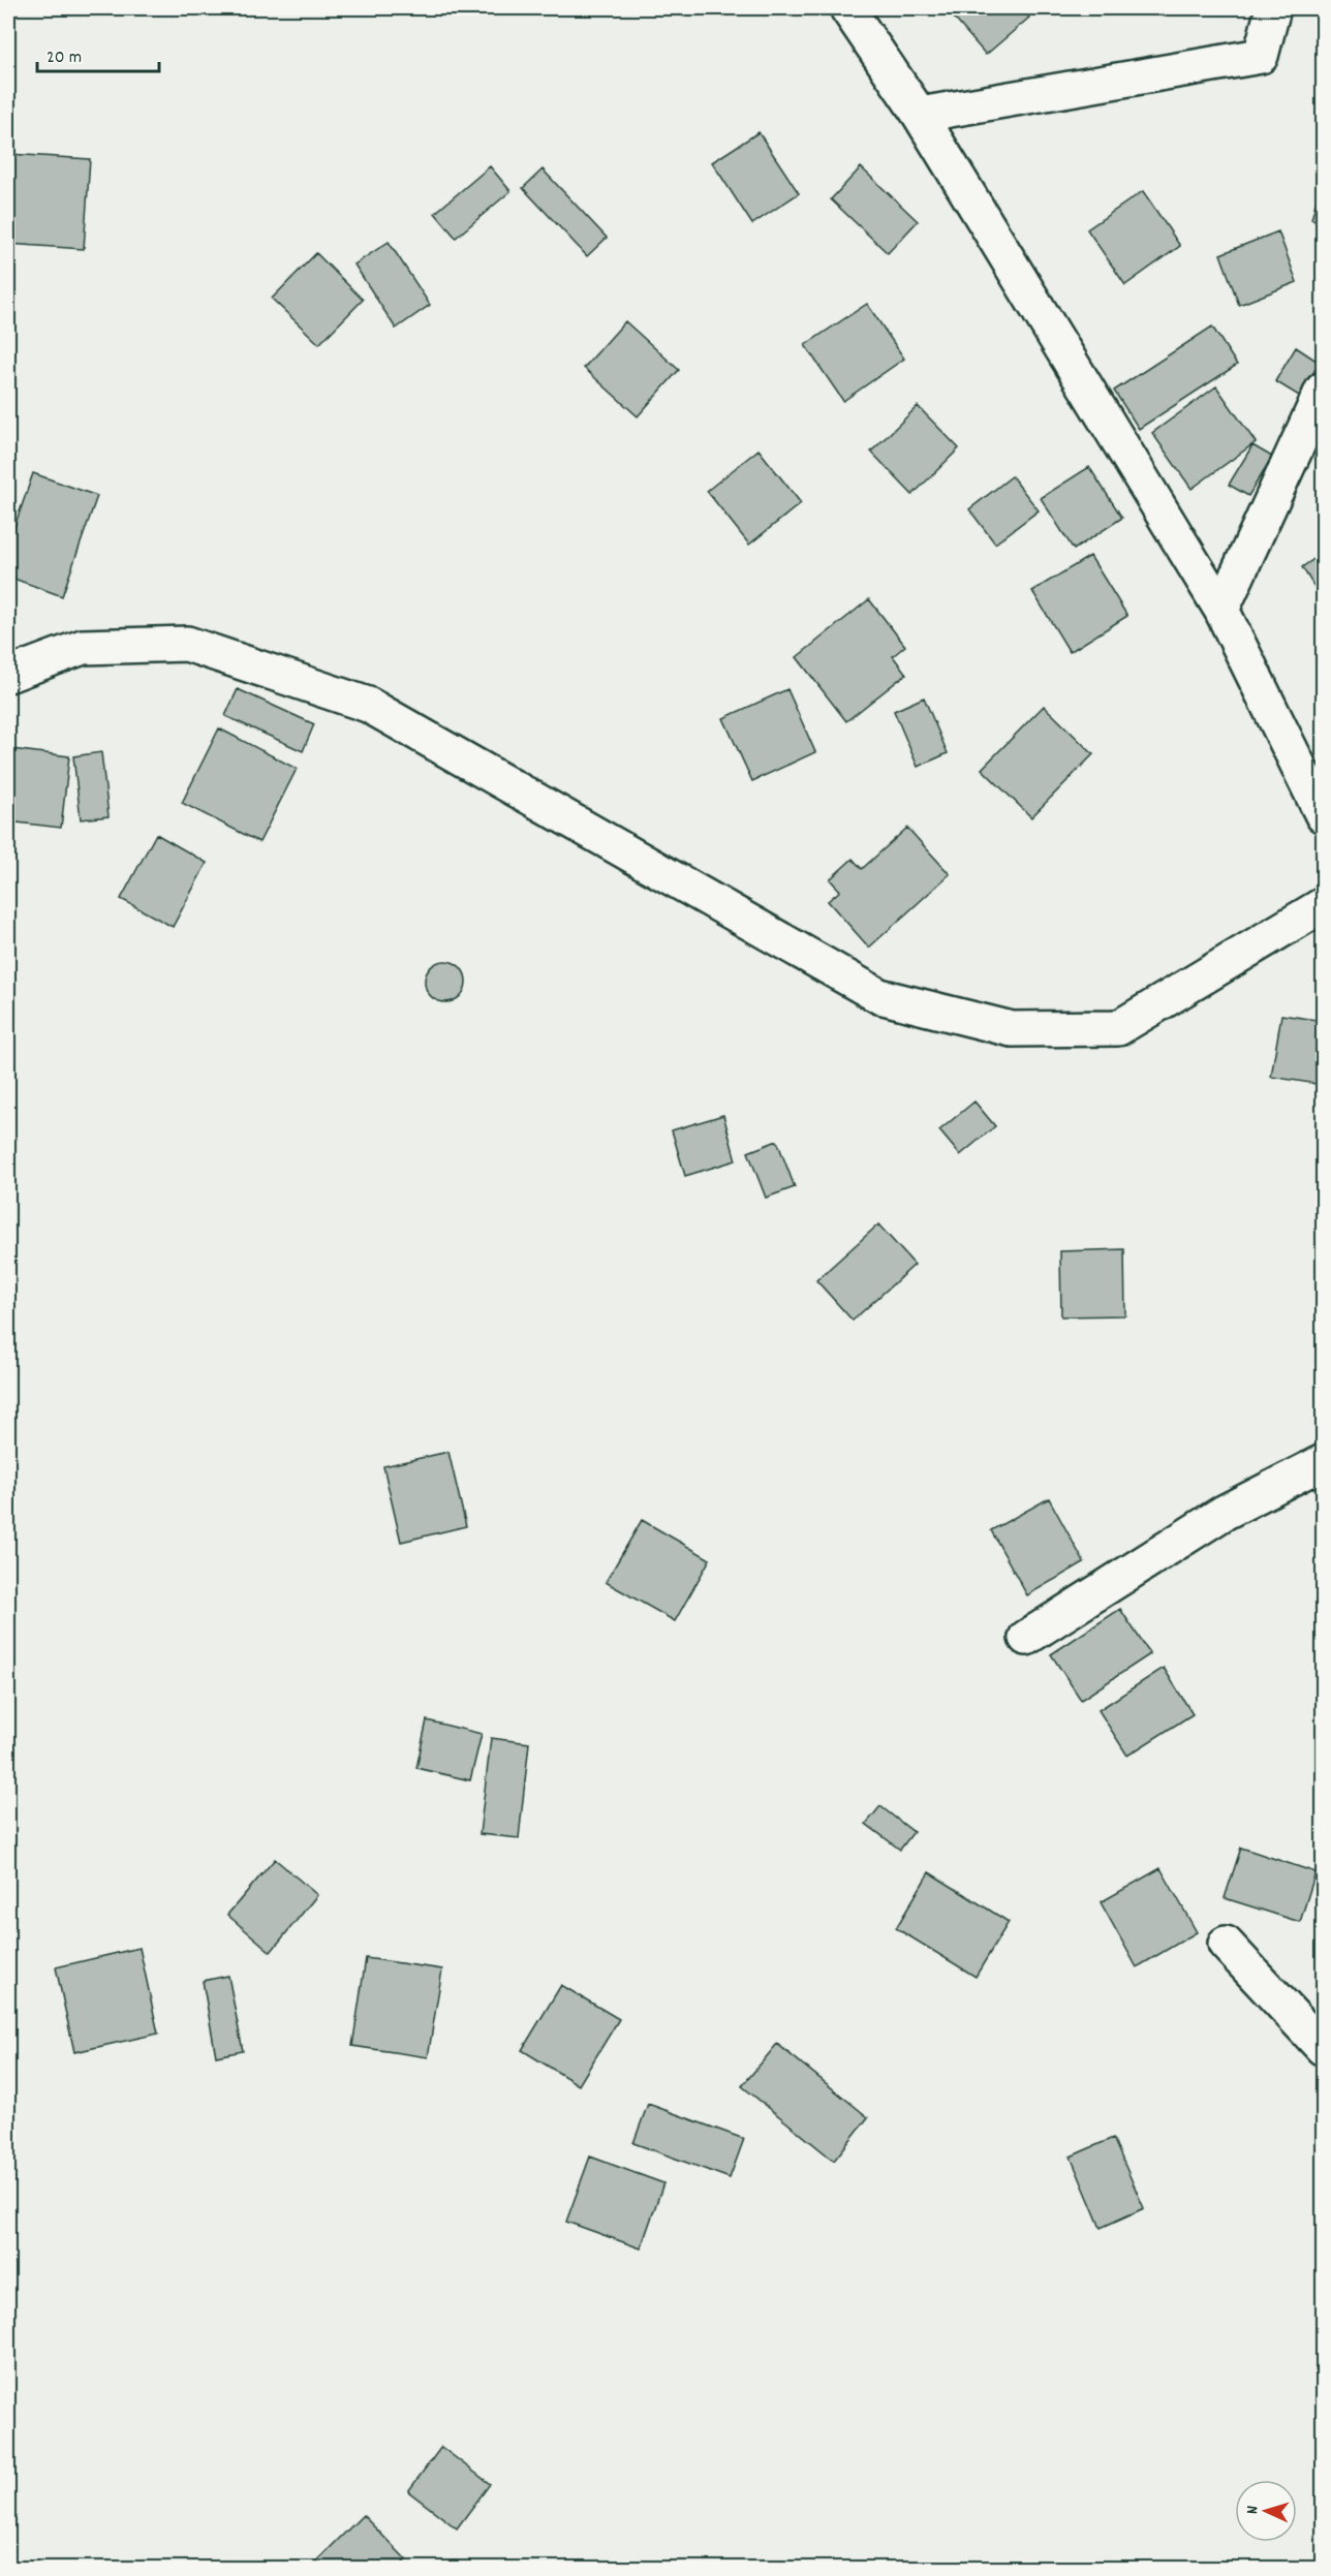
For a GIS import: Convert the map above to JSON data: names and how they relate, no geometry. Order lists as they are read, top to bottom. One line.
{"scale_bar":"20 m","north":"left"}
